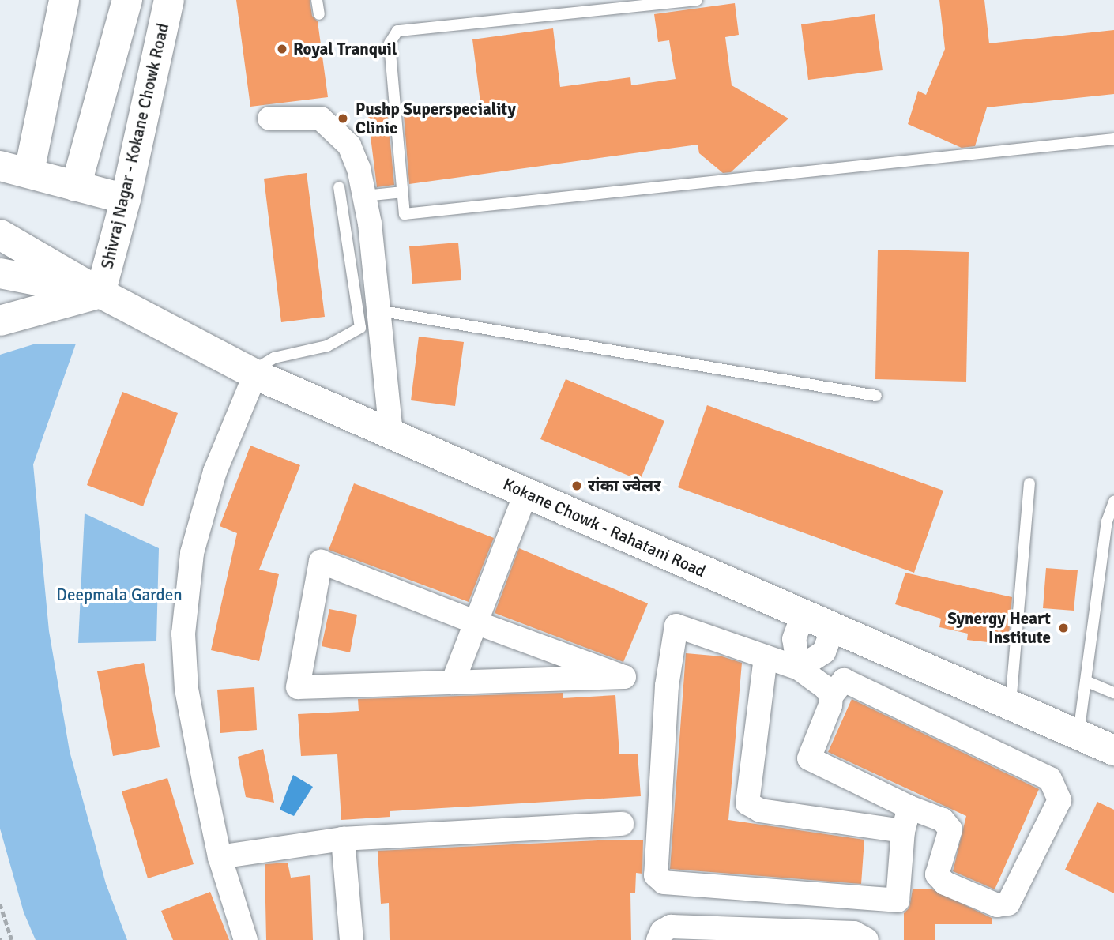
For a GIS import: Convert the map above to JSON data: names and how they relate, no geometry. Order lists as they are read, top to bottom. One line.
{"streets":{"street":["Shivraj Nagar - Kokane Chowk Road","Kokane Chowk - Rahatani Road"]},"crossings":[["Shivraj Nagar - Kokane Chowk Road","Kokane Chowk - Rahatani Road"]],"parks":["Deepmala Garden"],"places":["Royal Tranquil","Pushp Superspeciality Clinic","रांका ज्वेलर","Synergy Heart Institute"]}
